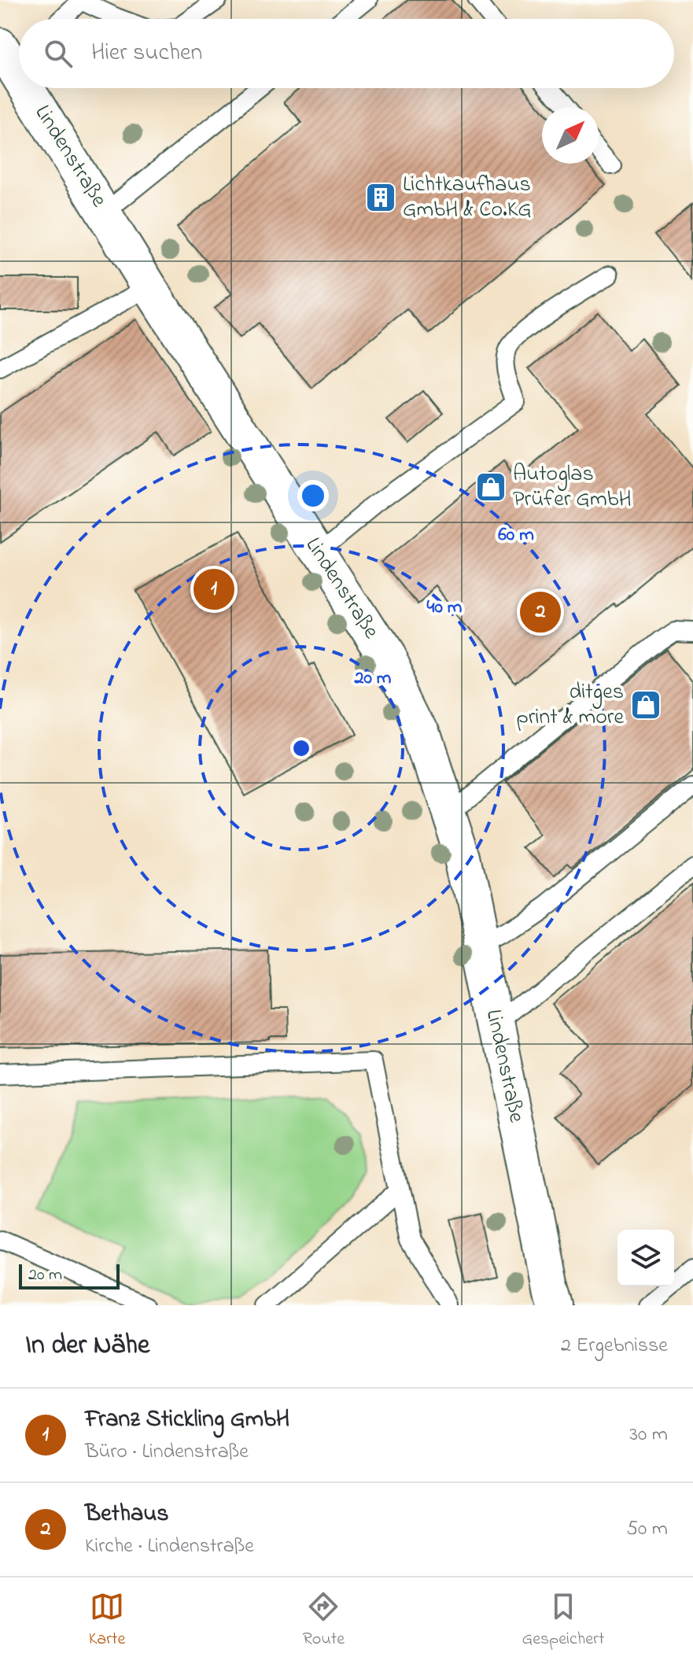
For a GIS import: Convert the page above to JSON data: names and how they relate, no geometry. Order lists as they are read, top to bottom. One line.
{"streets":{"street":["Lindenstraße"]},"places":{"building":["Lichtkaufhaus GmbH & Co.KG"],"shop":["Autoglas Prüfer GmbH","ditges print & more"]},"scale_bar":"20 m","north":"top right","page":{"search":"Hier suchen","pins":["1","2"],"scale":"20 m","heading":["In der Nähe","2 Ergebnisse"],"list":[{"mark":"1","name":"Franz Stickling GmbH","note":"Büro · Lindenstraße","value":"30 m"},{"mark":"2","name":"Bethaus","note":"Kirche · Lindenstraße","value":"50 m"}],"nav":["Karte","Route","Gespeichert"]},"rings":["60 m","40 m","20 m"]}
